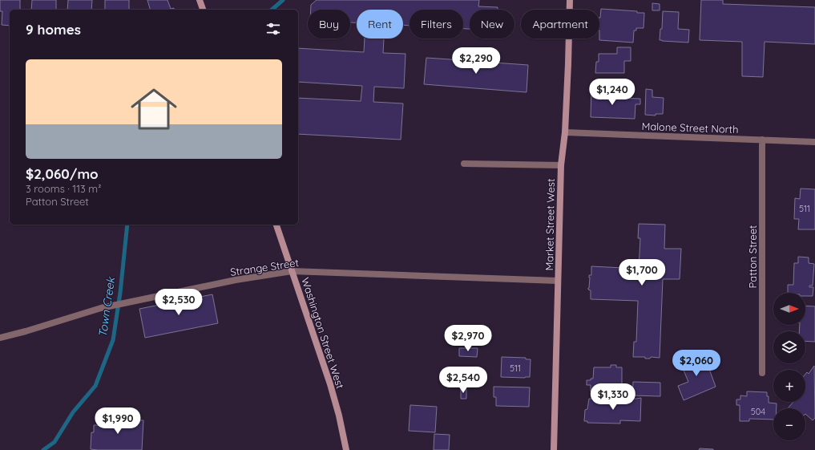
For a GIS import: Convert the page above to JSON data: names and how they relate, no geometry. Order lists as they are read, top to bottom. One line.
{"streets":{"main road":["Market Street West","Washington Street West"],"street":["Malone Street North","Patton Street","Strange Street"]},"crossings":[["Malone Street North","Market Street West"],["Malone Street North","Patton Street"],["Market Street West","Strange Street"],["Strange Street","Washington Street West"]],"water":["Town Creek"],"house_numbers":["511","511","504"],"north":"right","page":{"chip":["Buy","Rent","Filters","New","Apartment"],"heading":"9 homes","price":["$2,290","$1,240","$1,700","$2,530","$2,970","$2,060","$2,540","$1,330","$1,990"],"list":[{"name":"$2,060/mo","note":"3 rooms · 113 m² · Patton Street"}],"map_buttons":["+","−"]}}
